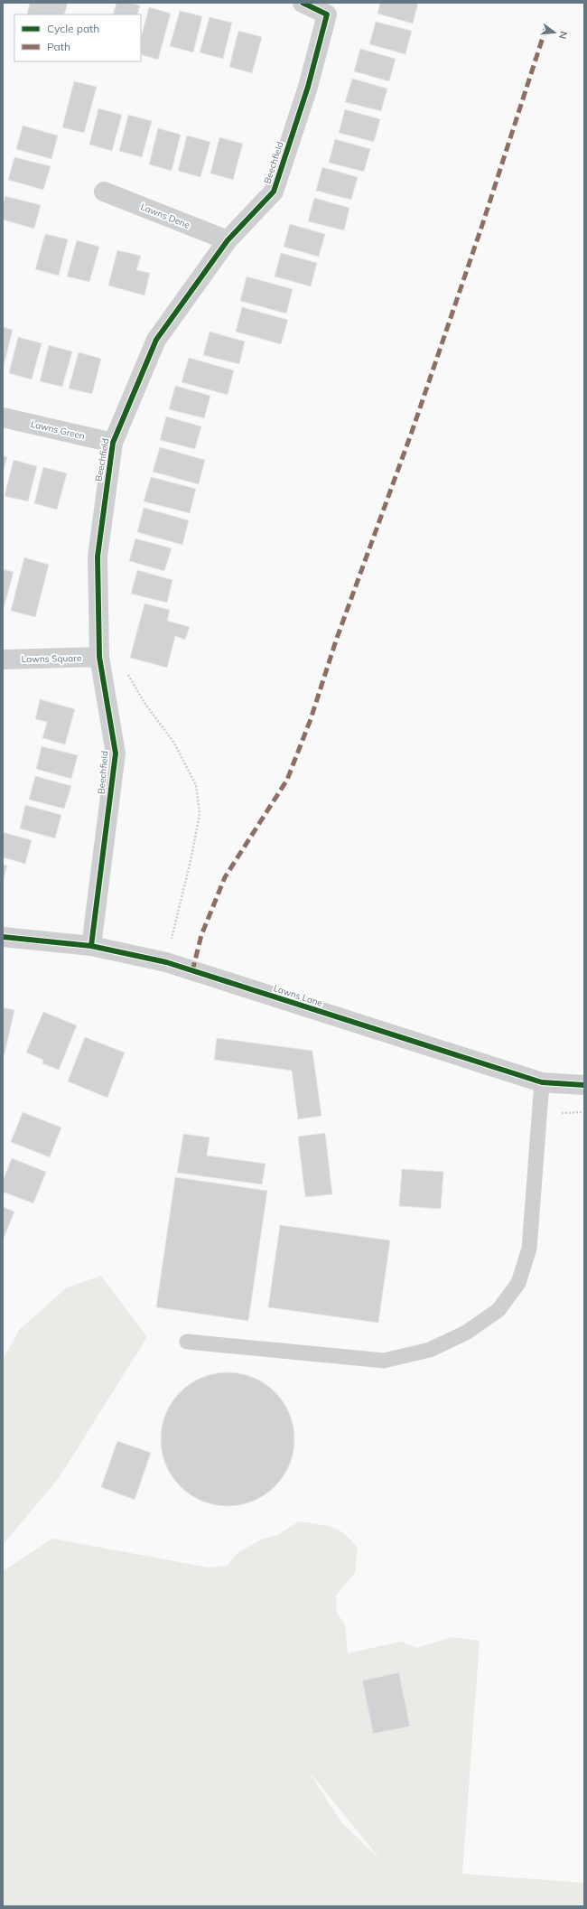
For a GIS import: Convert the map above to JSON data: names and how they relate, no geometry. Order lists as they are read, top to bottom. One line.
{"streets":{"street":["Beechfield","Lawns Dene","Lawns Green","Lawns Square","Lawns Lane"]},"crossings":[["Beechfield","Lawns Dene"],["Beechfield","Lawns Green"],["Beechfield","Lawns Square"],["Beechfield","Lawns Lane"]],"legend":["Cycle path","Path"],"north":"right"}
